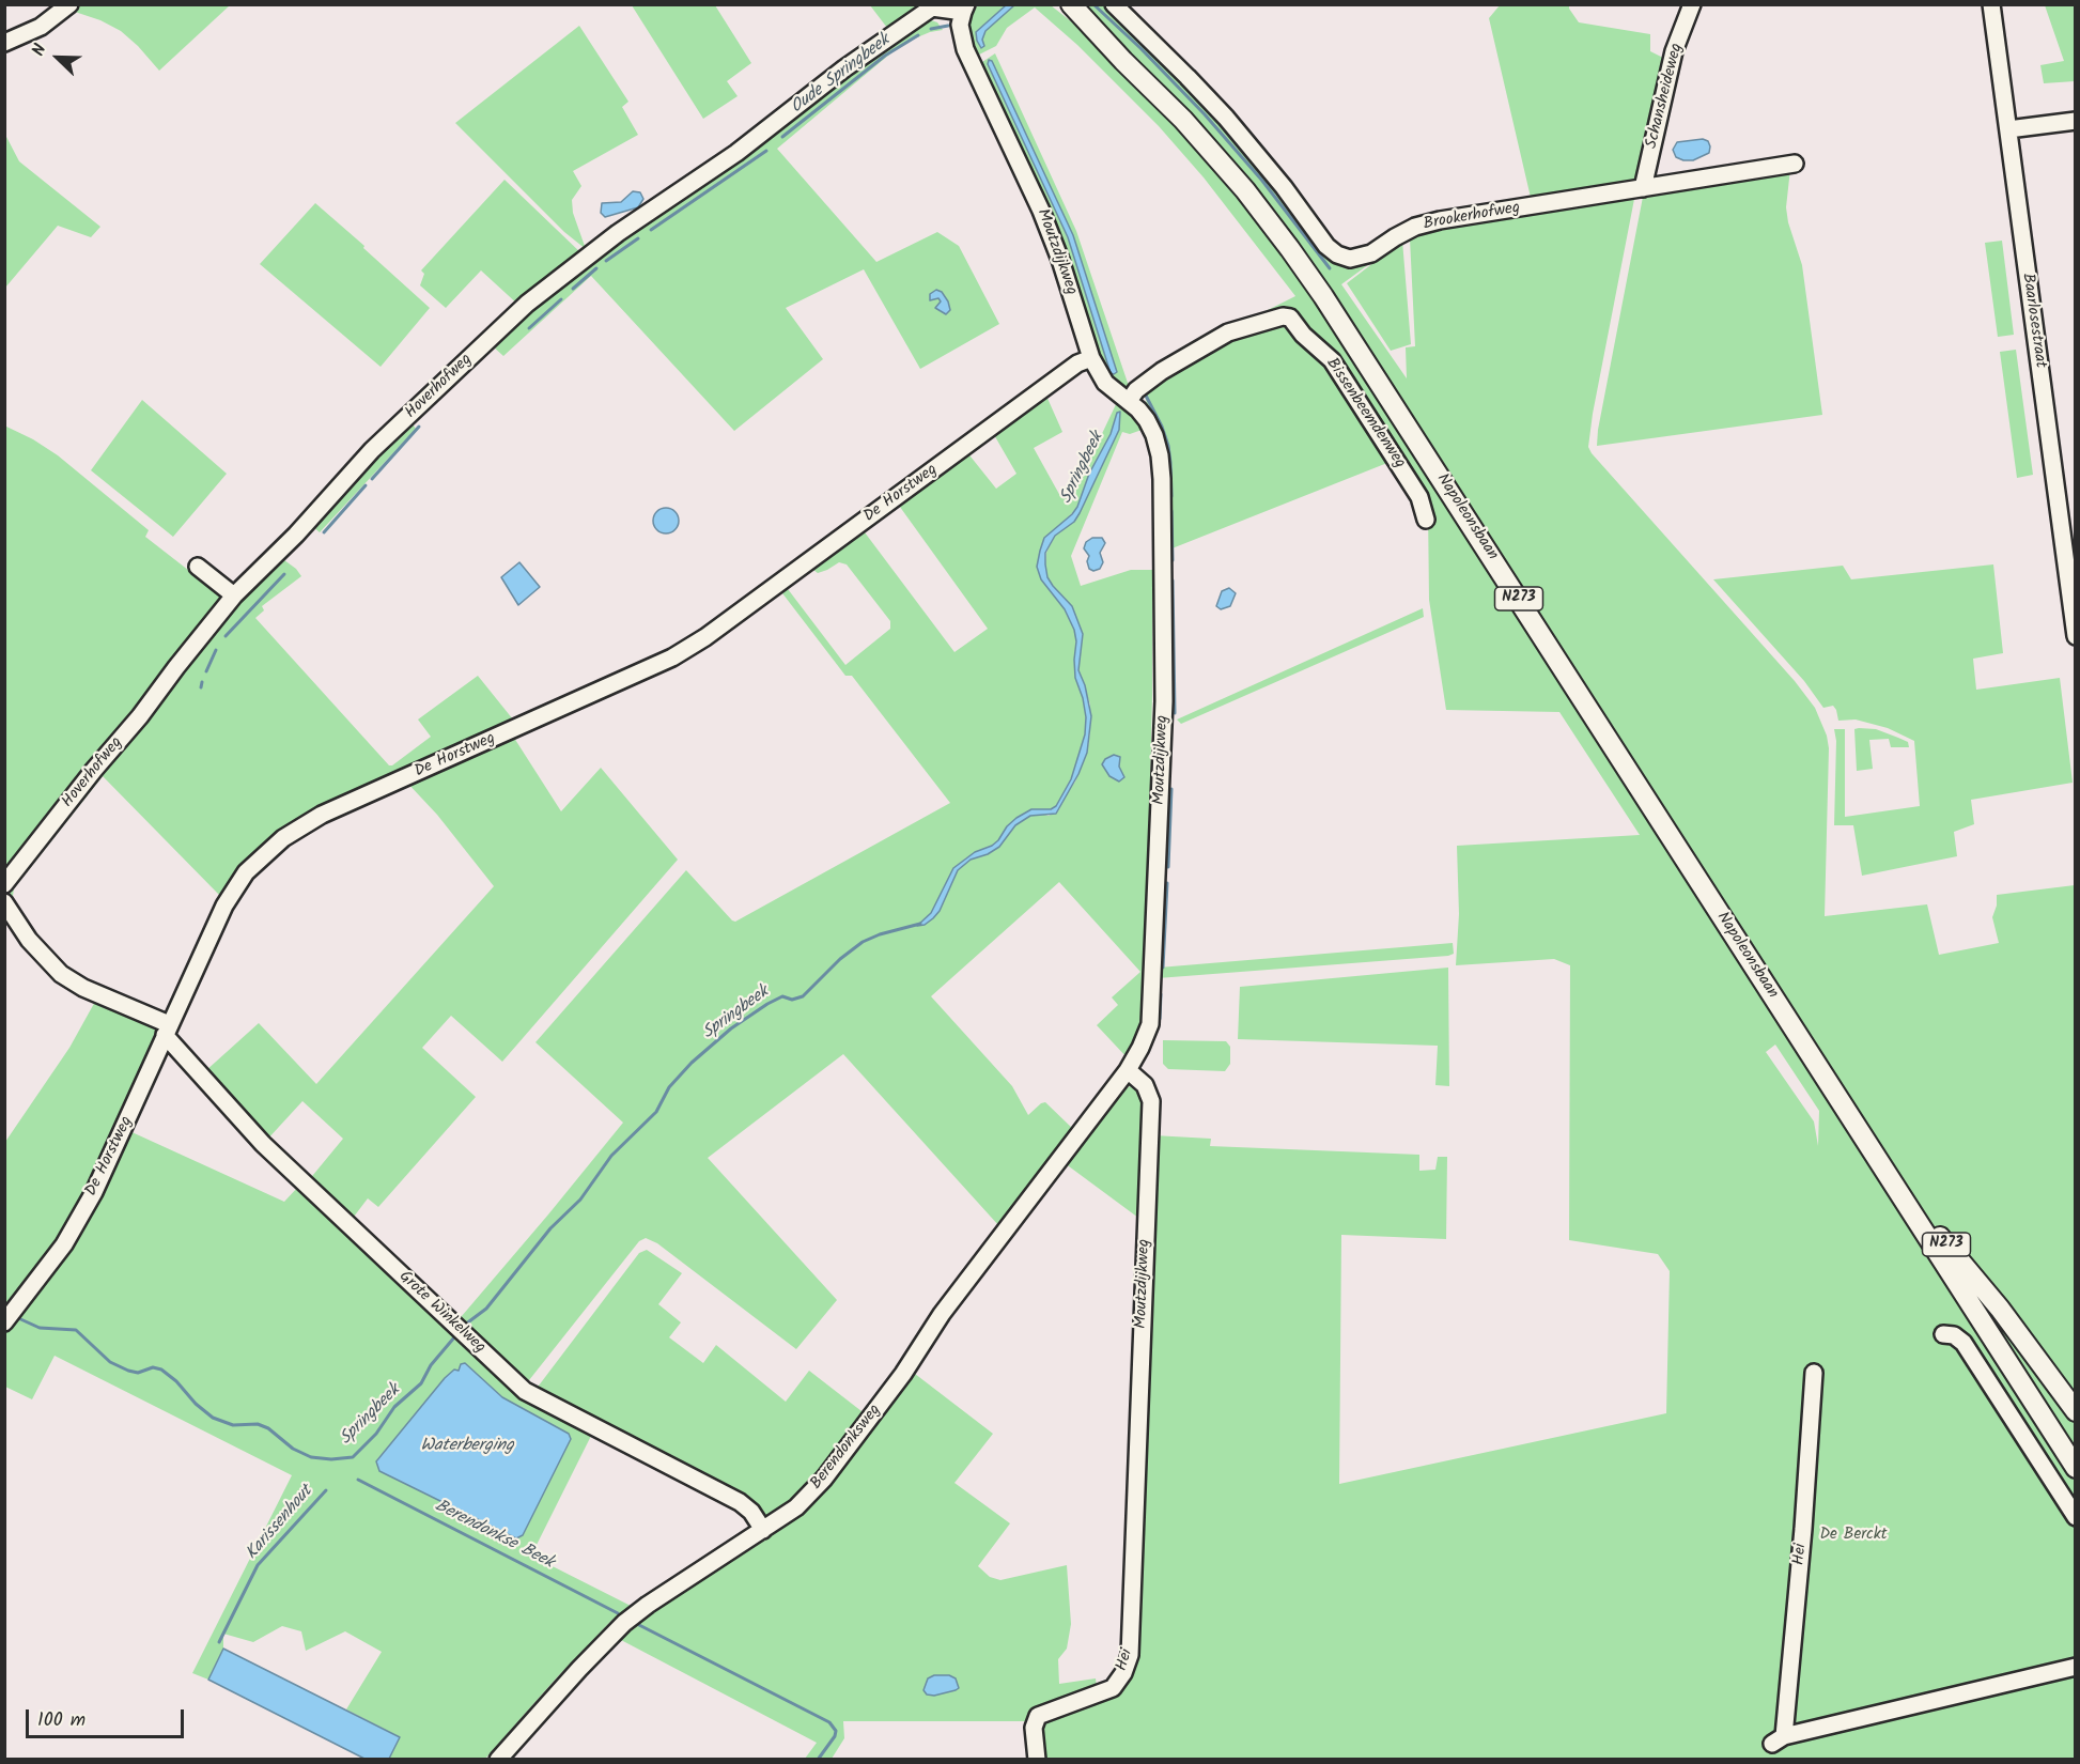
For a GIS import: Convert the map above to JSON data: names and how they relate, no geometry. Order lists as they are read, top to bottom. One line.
{"streets":{"main road":["Napoleonsbaan","N273"],"street":["Schansheideweg","Brookerhofweg","Moutzdijkweg","Baarlosestraat","Hoverhofweg","Bissenbeemdenweg","De Horstweg","Grote Winkelweg","Berendonksweg","Hei"]},"crossings":[["Schansheideweg","Brookerhofweg"],["Moutzdijkweg","Hoverhofweg"],["Moutzdijkweg","Bissenbeemdenweg"],["Moutzdijkweg","De Horstweg"],["Moutzdijkweg","Berendonksweg"],["Moutzdijkweg","Hei"],["De Horstweg","Grote Winkelweg"],["Grote Winkelweg","Berendonksweg"]],"water":["Oude Springbeek","Springbeek","Waterberging","Karissenhout","Berendonkse Beek"],"parks":["De Berckt"],"scale_bar":"100 m","north":"top left"}
